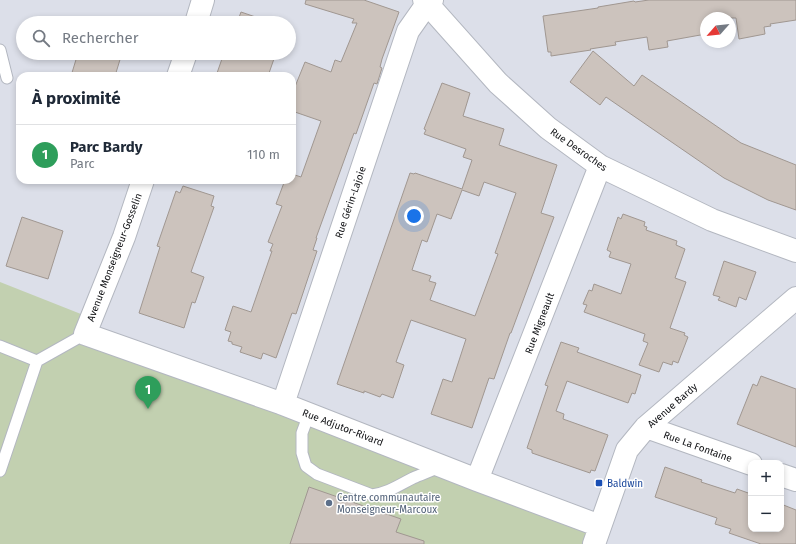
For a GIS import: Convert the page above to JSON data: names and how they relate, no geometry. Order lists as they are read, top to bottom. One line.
{"streets":{"street":["Rue Desroches","Rue Gérin-Lajoie","Avenue Monseigneur-Gosselin","Rue Migneault","Avenue Bardy","Rue Adjutor-Rivard","Rue La Fontaine"]},"crossings":[["Rue Desroches","Rue Gérin-Lajoie"],["Rue Desroches","Rue Migneault"],["Rue Gérin-Lajoie","Rue Adjutor-Rivard"],["Avenue Monseigneur-Gosselin","Rue Adjutor-Rivard"],["Rue Migneault","Rue Adjutor-Rivard"],["Avenue Bardy","Rue Adjutor-Rivard"],["Avenue Bardy","Rue La Fontaine"]],"places":{"transit":["Baldwin"],"other":["Centre communautaire Monseigneur-Marcoux"]},"north":"bottom left","page":{"search":"Rechercher","heading":"À proximité","list":[{"mark":"1","name":"Parc Bardy","note":"Parc","value":"110 m"}],"pins":"1","map_buttons":["+","−"]}}
